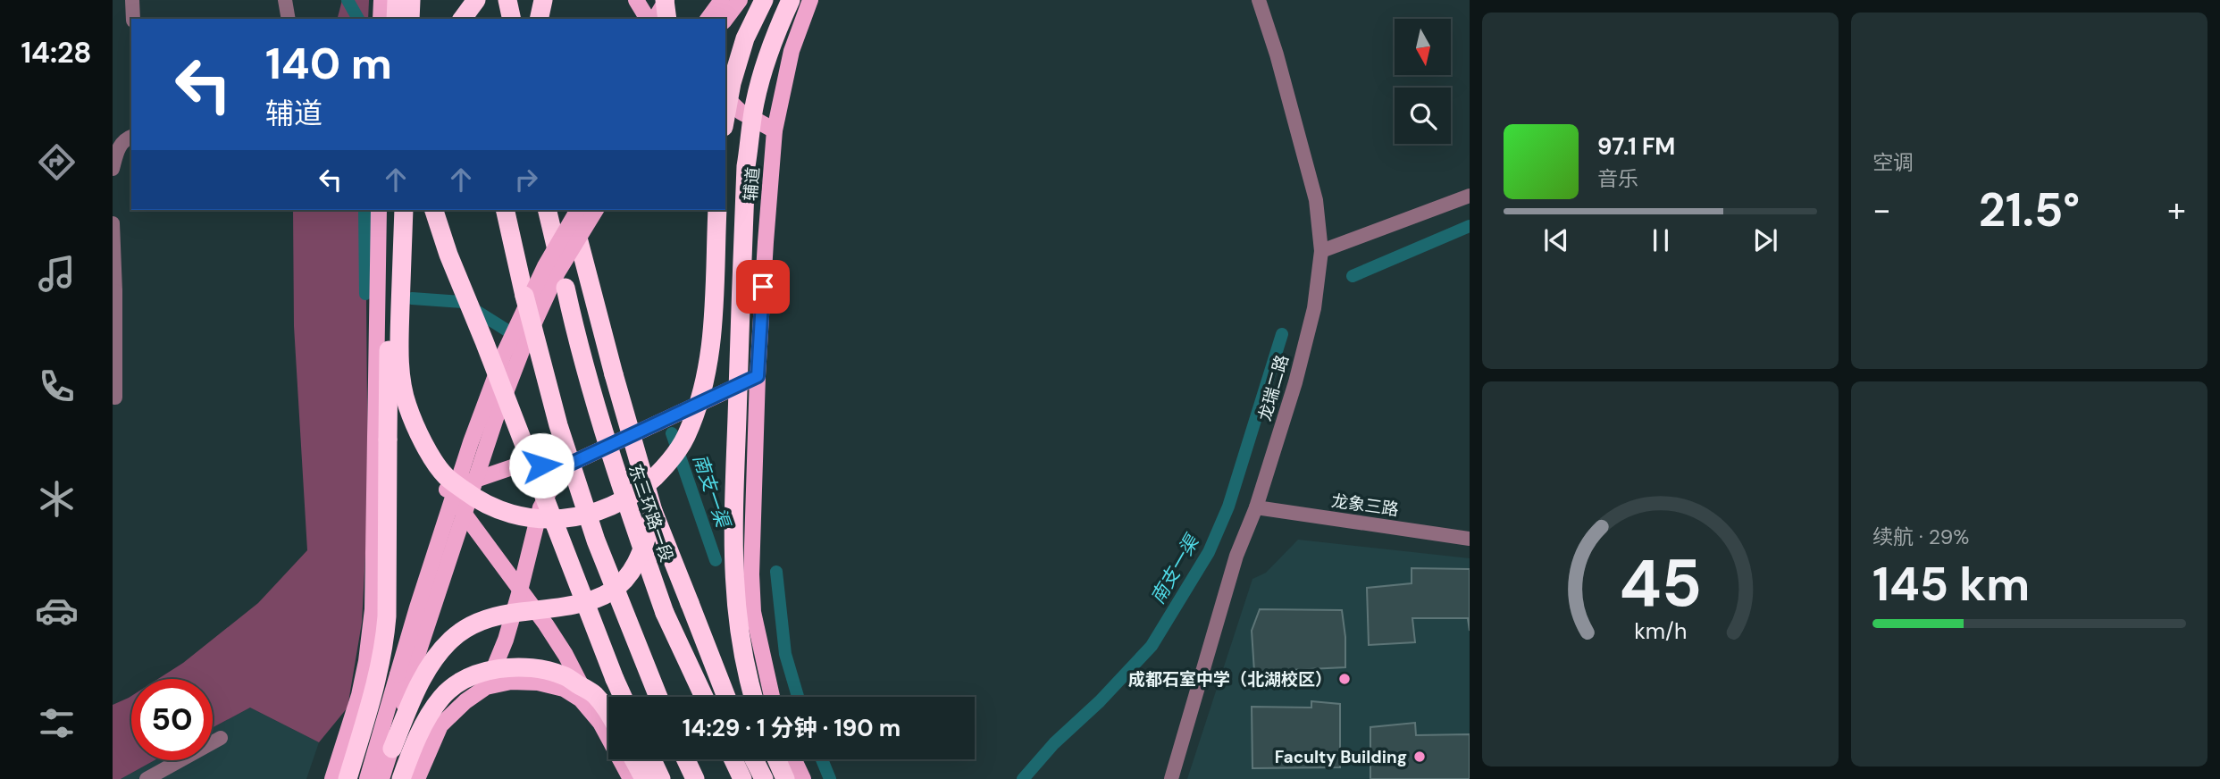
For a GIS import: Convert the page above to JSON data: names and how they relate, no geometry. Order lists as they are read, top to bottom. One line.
{"streets":{"highway":["东三环路一段"],"main road":["辅道"],"street":["龙瑞二路","龙象三路"]},"crossings":[["龙瑞二路","龙象三路"]],"water":["南支一渠"],"places":["成都石室中学（北湖校区）","Faculty Building"],"north":"bottom","page":{"tabs":"14:28","tile":["空调",["续航 · 29%","145 km"]],"turn":["140 m","辅道"],"song":["97.1 FM","音乐"],"heat":["−","21.5°","+"],"limit":"50","trip":"14:29 · 1 分钟 · 190 m","gauge":["45","km/h"]}}
